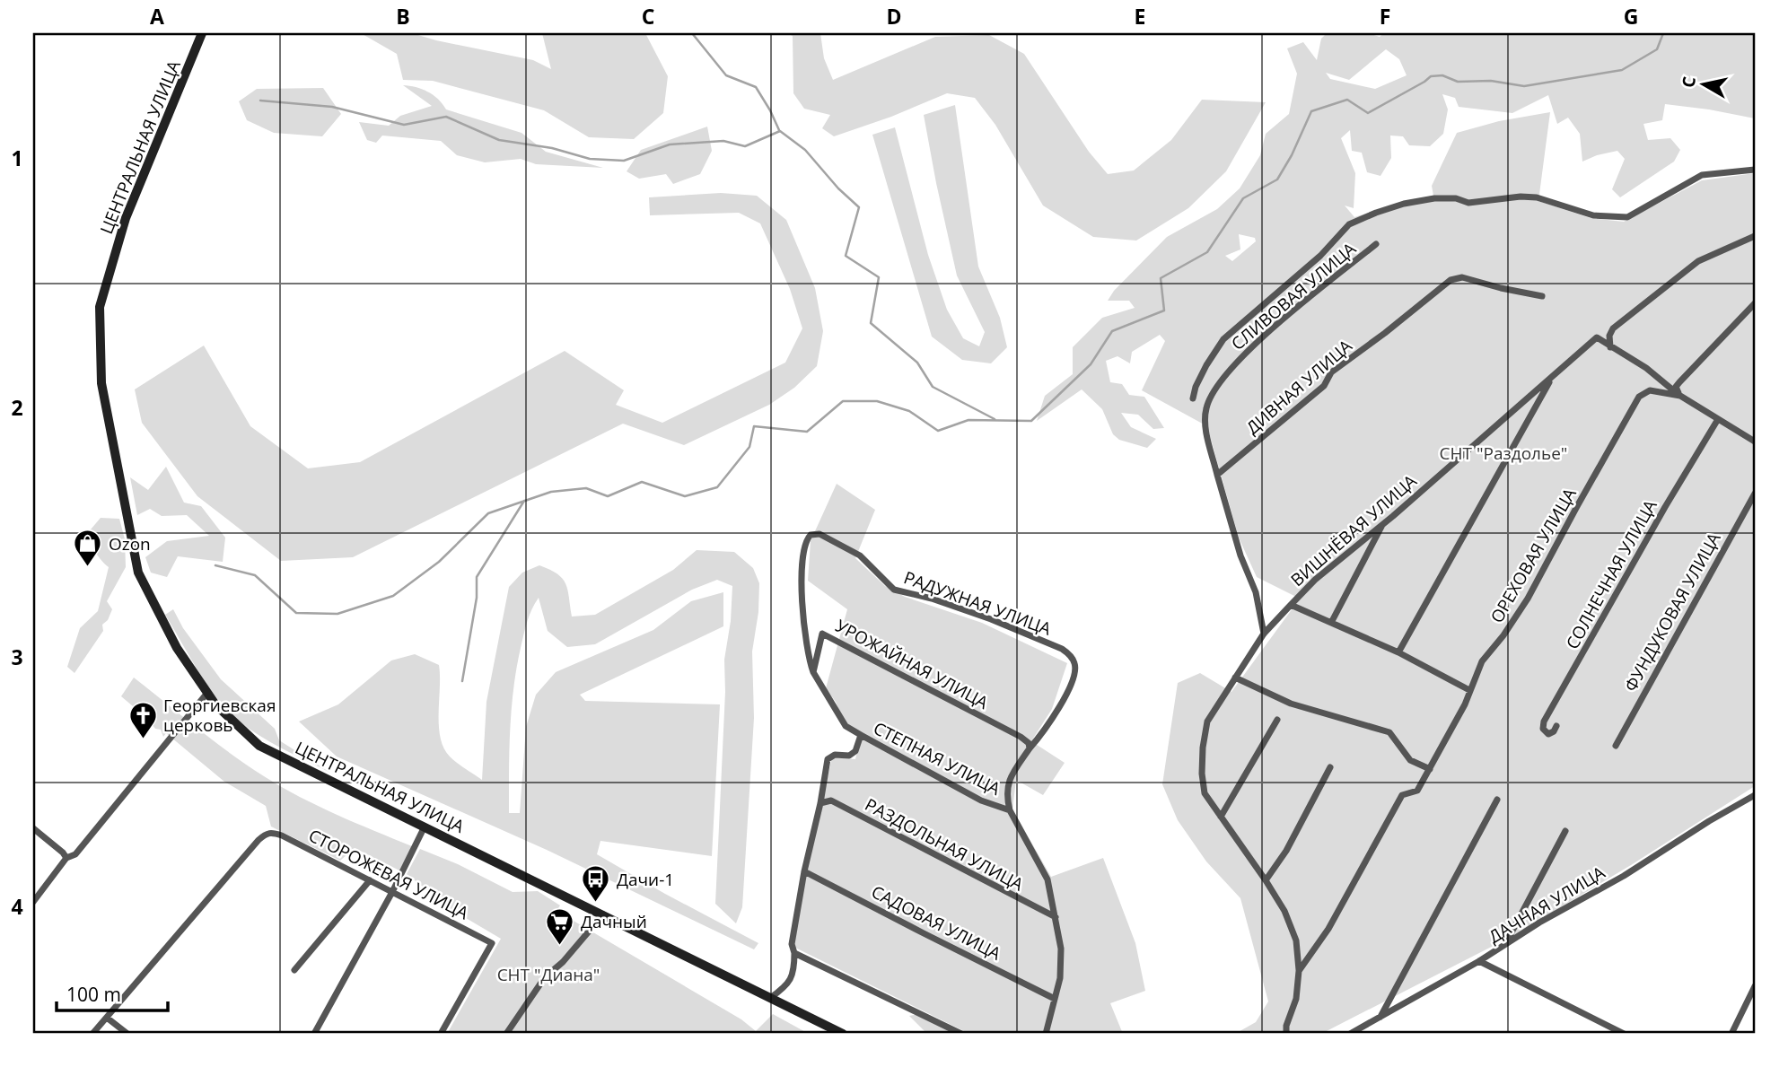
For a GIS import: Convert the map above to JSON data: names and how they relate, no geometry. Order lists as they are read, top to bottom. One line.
{"streets":{"street":["ЦЕНТРАЛЬНАЯ УЛИЦА","СЛИВОВАЯ УЛИЦА","ДИВНАЯ УЛИЦА","ВИШНЁВАЯ УЛИЦА","ОРЕХОВАЯ УЛИЦА","СОЛНЕЧНАЯ УЛИЦА","РАДУЖНАЯ УЛИЦА","ФУНДУКОВАЯ УЛИЦА","УРОЖАЙНАЯ УЛИЦА","СТЕПНАЯ УЛИЦА","РАЗДОЛЬНАЯ УЛИЦА","СТОРОЖЕВАЯ УЛИЦА","ДАЧНАЯ УЛИЦА","САДОВАЯ УЛИЦА"]},"crossings":[["ЦЕНТРАЛЬНАЯ УЛИЦА","СТЕПНАЯ УЛИЦА"],["СЛИВОВАЯ УЛИЦА","ДИВНАЯ УЛИЦА"],["ВИШНЁВАЯ УЛИЦА","ОРЕХОВАЯ УЛИЦА"],["ОРЕХОВАЯ УЛИЦА","СОЛНЕЧНАЯ УЛИЦА"],["РАДУЖНАЯ УЛИЦА","УРОЖАЙНАЯ УЛИЦА"],["СТЕПНАЯ УЛИЦА","РАЗДОЛЬНАЯ УЛИЦА"],["СТЕПНАЯ УЛИЦА","САДОВАЯ УЛИЦА"]],"parks":["СНТ \"Раздолье\"","СНТ \"Диана\""],"places":{"shop":["Ozon"],"church":["Георгиевская церковь"],"bus stop":["Дачи-1"],"supermarket":["Дачный"]},"scale_bar":"100 m","north":"left","grid":{"columns":["A","B","C","D","E","F","G"],"rows":["1","2","3","4"]}}
